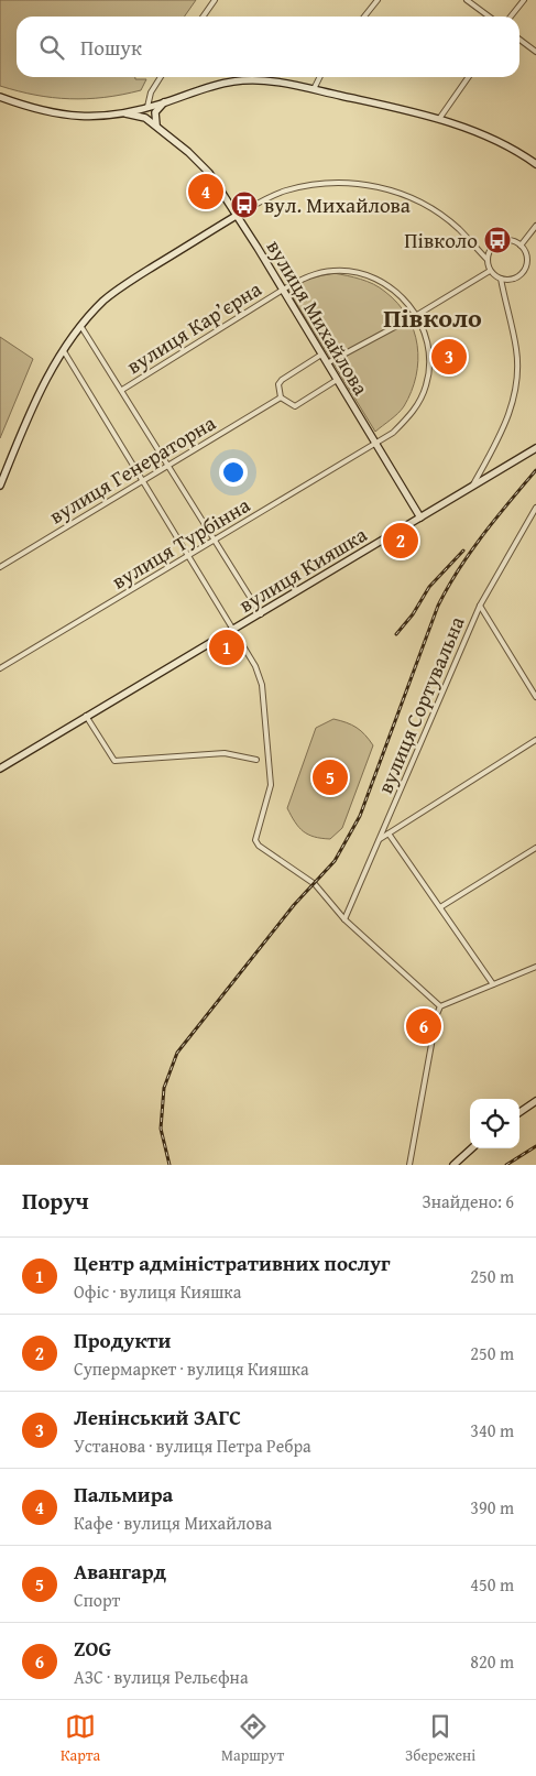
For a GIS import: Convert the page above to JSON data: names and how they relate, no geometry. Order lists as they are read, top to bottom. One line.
{"streets":{"street":["вулиця Михайлова","вулиця Кар’єрна","вулиця Генераторна","вулиця Турбінна","вулиця Кияшка","вулиця Сортувальна"]},"crossings":[["вулиця Михайлова","вулиця Кар’єрна"],["вулиця Михайлова","вулиця Турбінна"],["вулиця Михайлова","вулиця Кияшка"],["вулиця Кар’єрна","вулиця Турбінна"]],"districts":["Півколо"],"places":{"bus stop":["вул. Михайлова","Півколо"]},"page":{"search":"Пошук","pins":["4","3","2","1","5","6"],"heading":["Поруч","Знайдено: 6"],"list":[{"mark":"1","name":"Центр адміністративних послуг","note":"Офіс · вулиця Кияшка","value":"250 m"},{"mark":"2","name":"Продукти","note":"Супермаркет · вулиця Кияшка","value":"250 m"},{"mark":"3","name":"Ленінський ЗАГС","note":"Установа · вулиця Петра Ребра","value":"340 m"},{"mark":"4","name":"Пальмира","note":"Кафе · вулиця Михайлова","value":"390 m"},{"mark":"5","name":"Авангард","note":"Спорт","value":"450 m"},{"mark":"6","name":"ZOG","note":"АЗС · вулиця Рельєфна","value":"820 m"}],"nav":["Карта","Маршрут","Збережені"]}}
